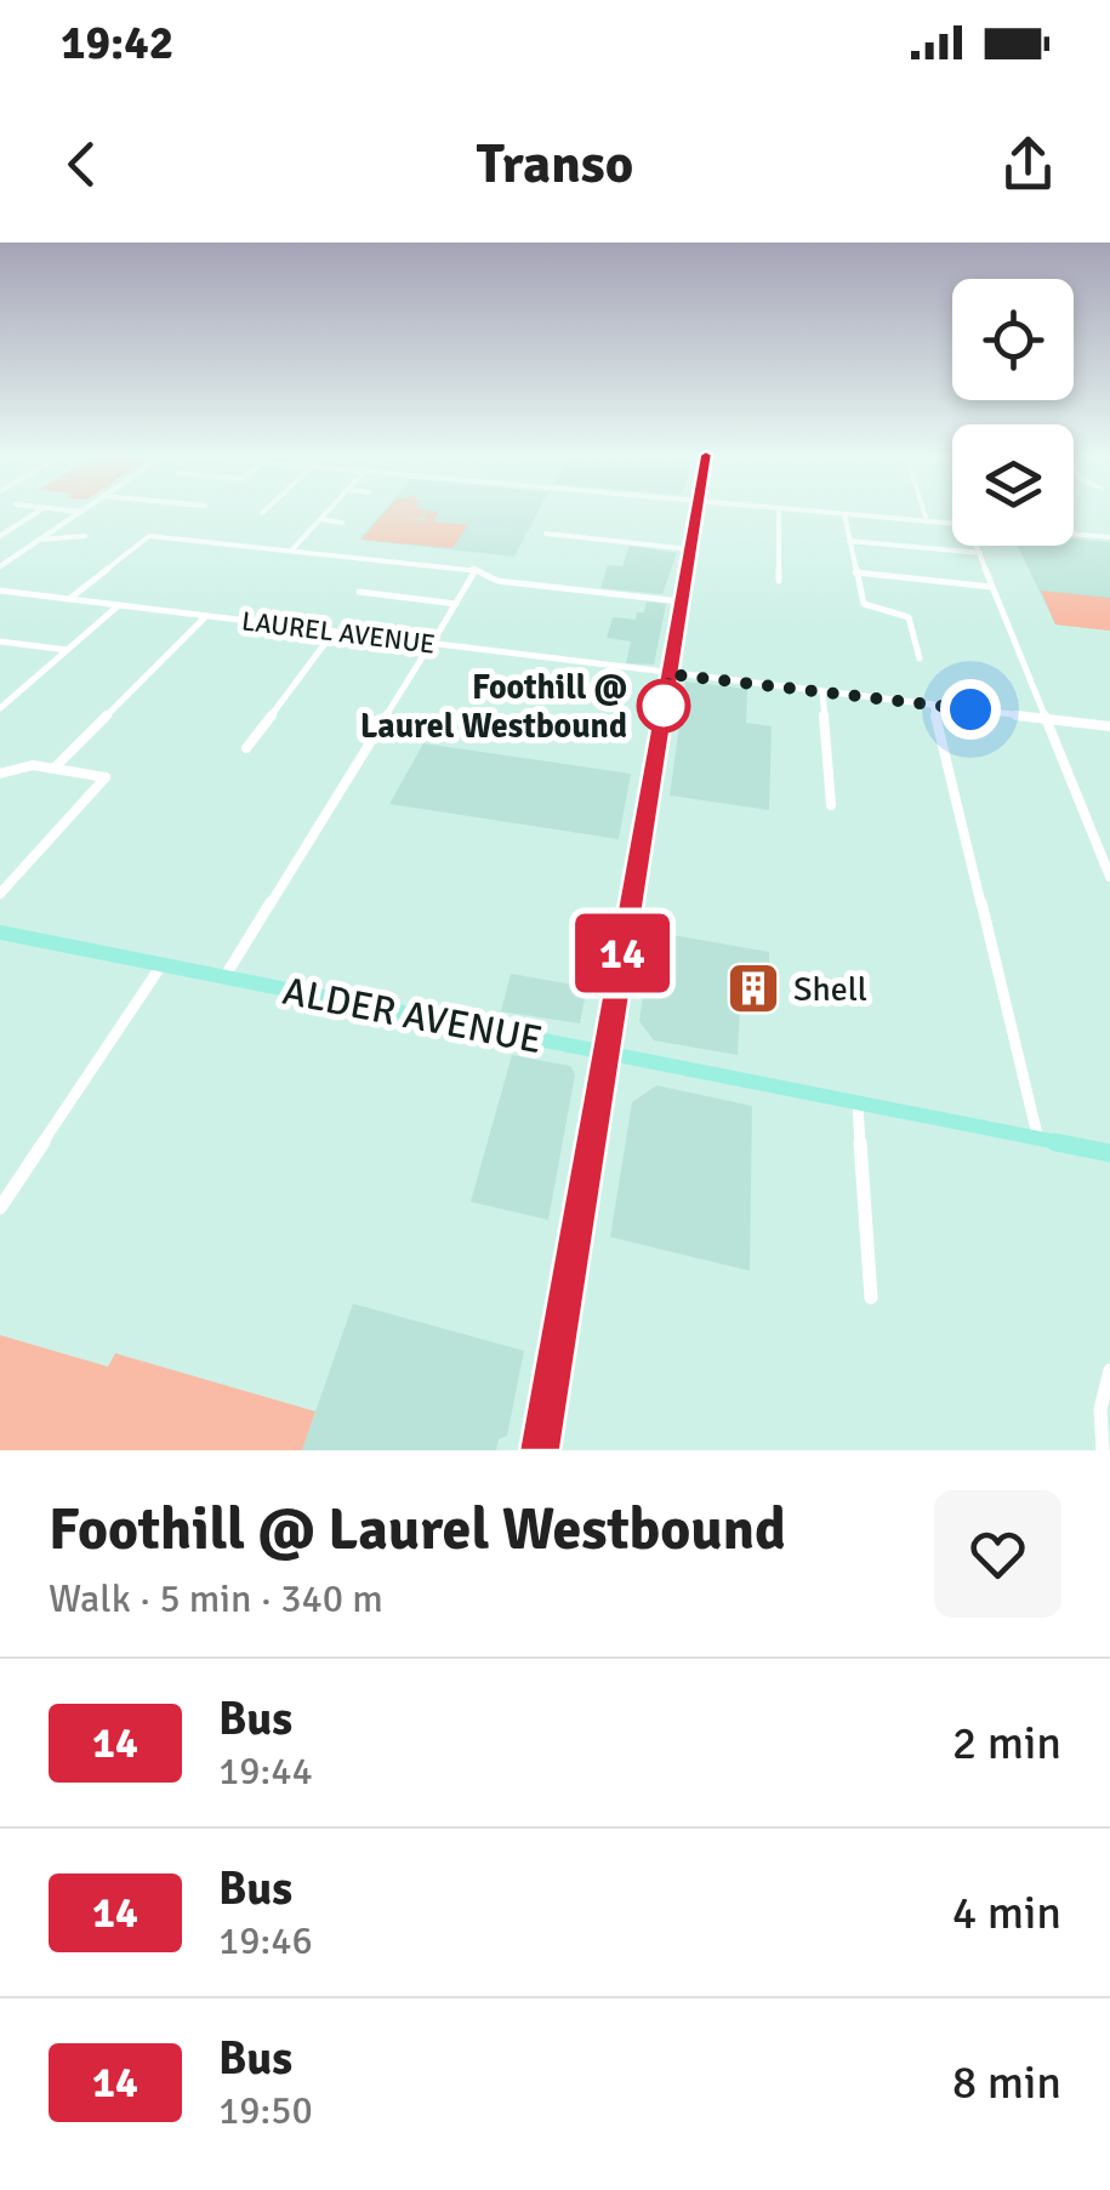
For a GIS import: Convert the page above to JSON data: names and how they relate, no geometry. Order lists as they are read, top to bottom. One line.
{"streets":{"main road":["ALDER AVENUE"],"street":["LAUREL AVENUE"]},"places":{"other":["Foothill @ Laurel Westbound"],"building":["Shell"]},"lines":["bus line 14"],"page":{"status":"19:42","header":"Transo","on_map":"14","heading":["Foothill @ Laurel Westbound","Walk · 5 min · 340 m"],"list":[{"mark":"14","name":"Bus","note":"19:44","value":"2 min"},{"mark":"14","name":"Bus","note":"19:46","value":"4 min"},{"mark":"14","name":"Bus","note":"19:50","value":"8 min"}]}}
